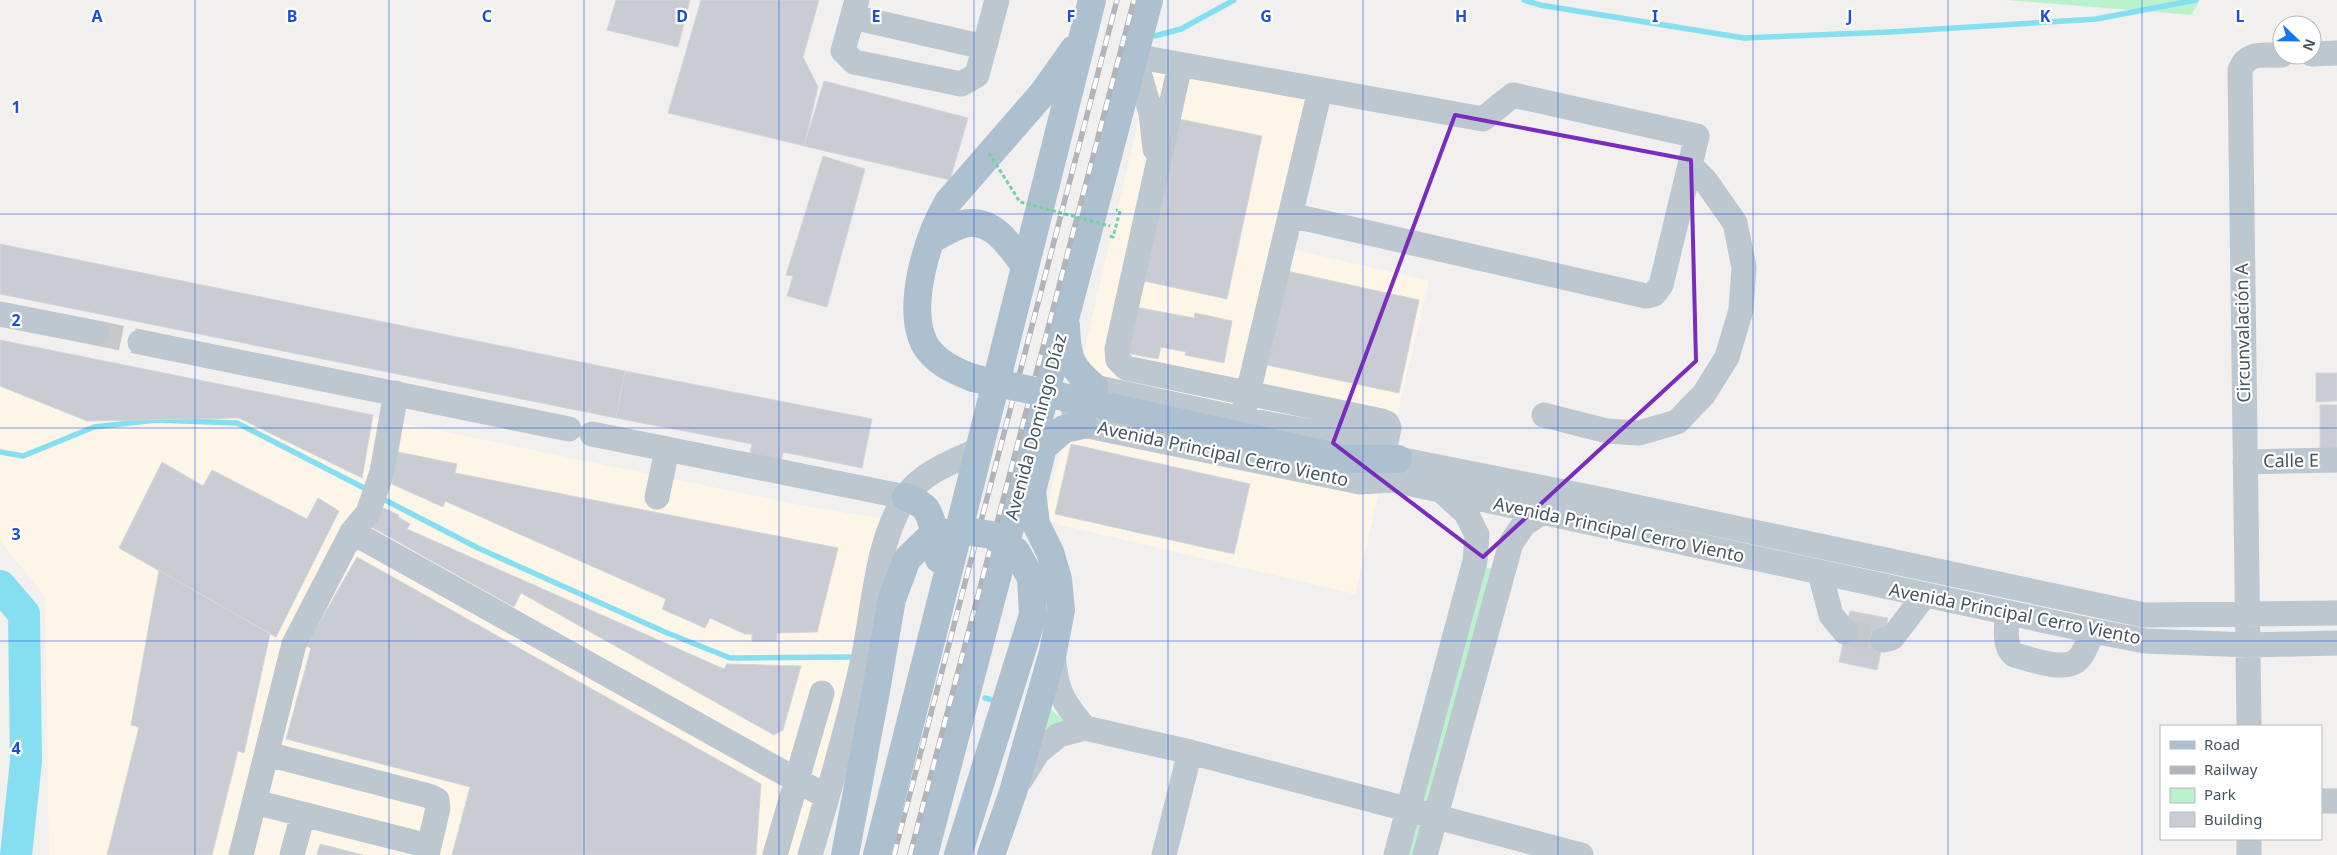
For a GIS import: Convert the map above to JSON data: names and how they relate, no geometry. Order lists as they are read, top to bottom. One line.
{"streets":{"main road":["Avenida Domingo Díaz"],"street":["Circunvalación A","Avenida Principal Cerro Viento","Calle E"]},"crossings":[["Circunvalación A","Avenida Principal Cerro Viento"],["Circunvalación A","Calle E"]],"legend":["Road","Railway","Park","Building"],"north":"right","grid":{"columns":["A","B","C","D","E","F","G","H","I","J","K","L"],"rows":["1","2","3","4"]}}
